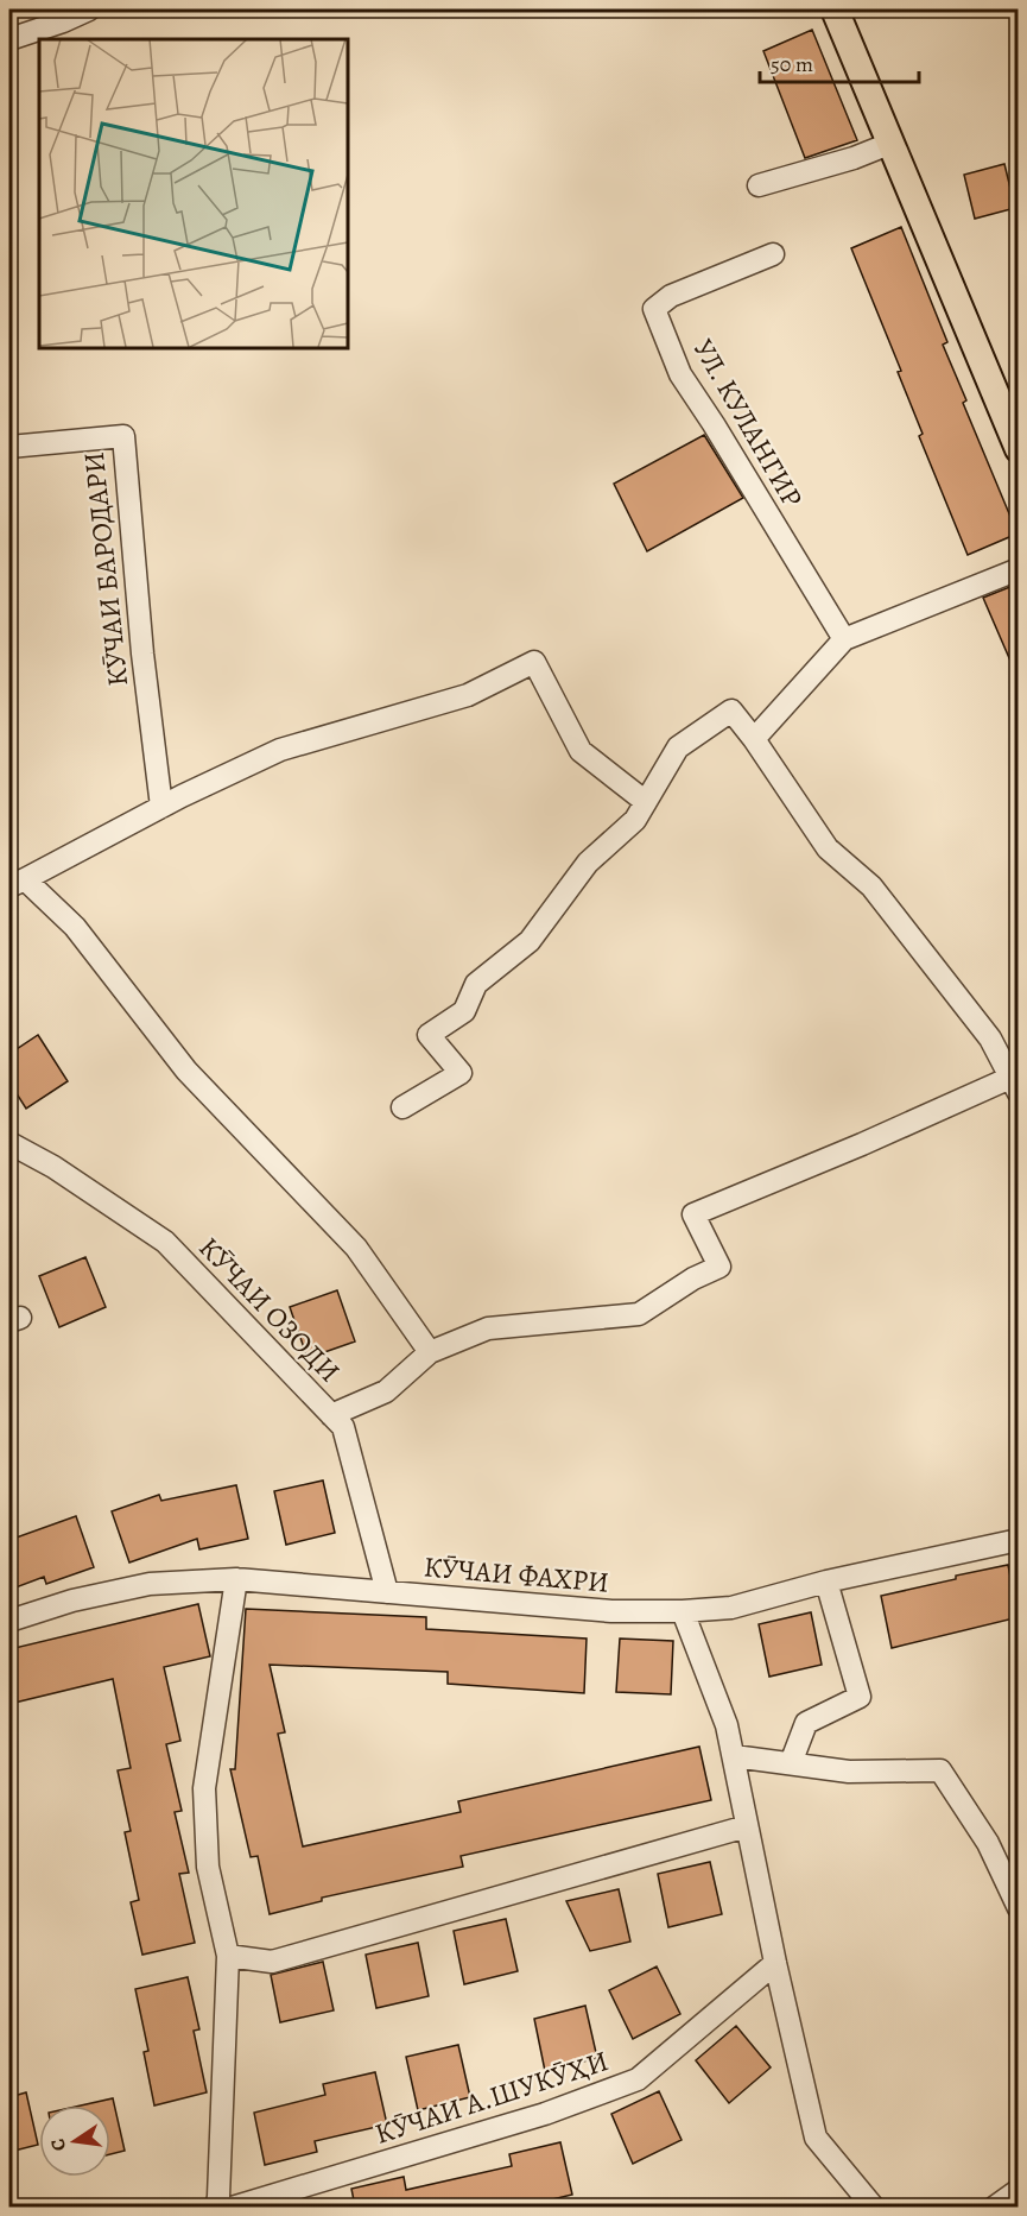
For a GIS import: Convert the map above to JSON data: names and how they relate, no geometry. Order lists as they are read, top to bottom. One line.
{"streets":{"street":["УЛ. КУЛАНГИР","КӮЧАИ БАРОДАРИ","КӮЧАИ ОЗОДИ","КӮЧАИ ФАХРИ","КӮЧАИ А.ШУКӮҲИ"]},"crossings":[["КӮЧАИ ОЗОДИ","КӮЧАИ ФАХРИ"]],"scale_bar":"50 m","north":"left"}
